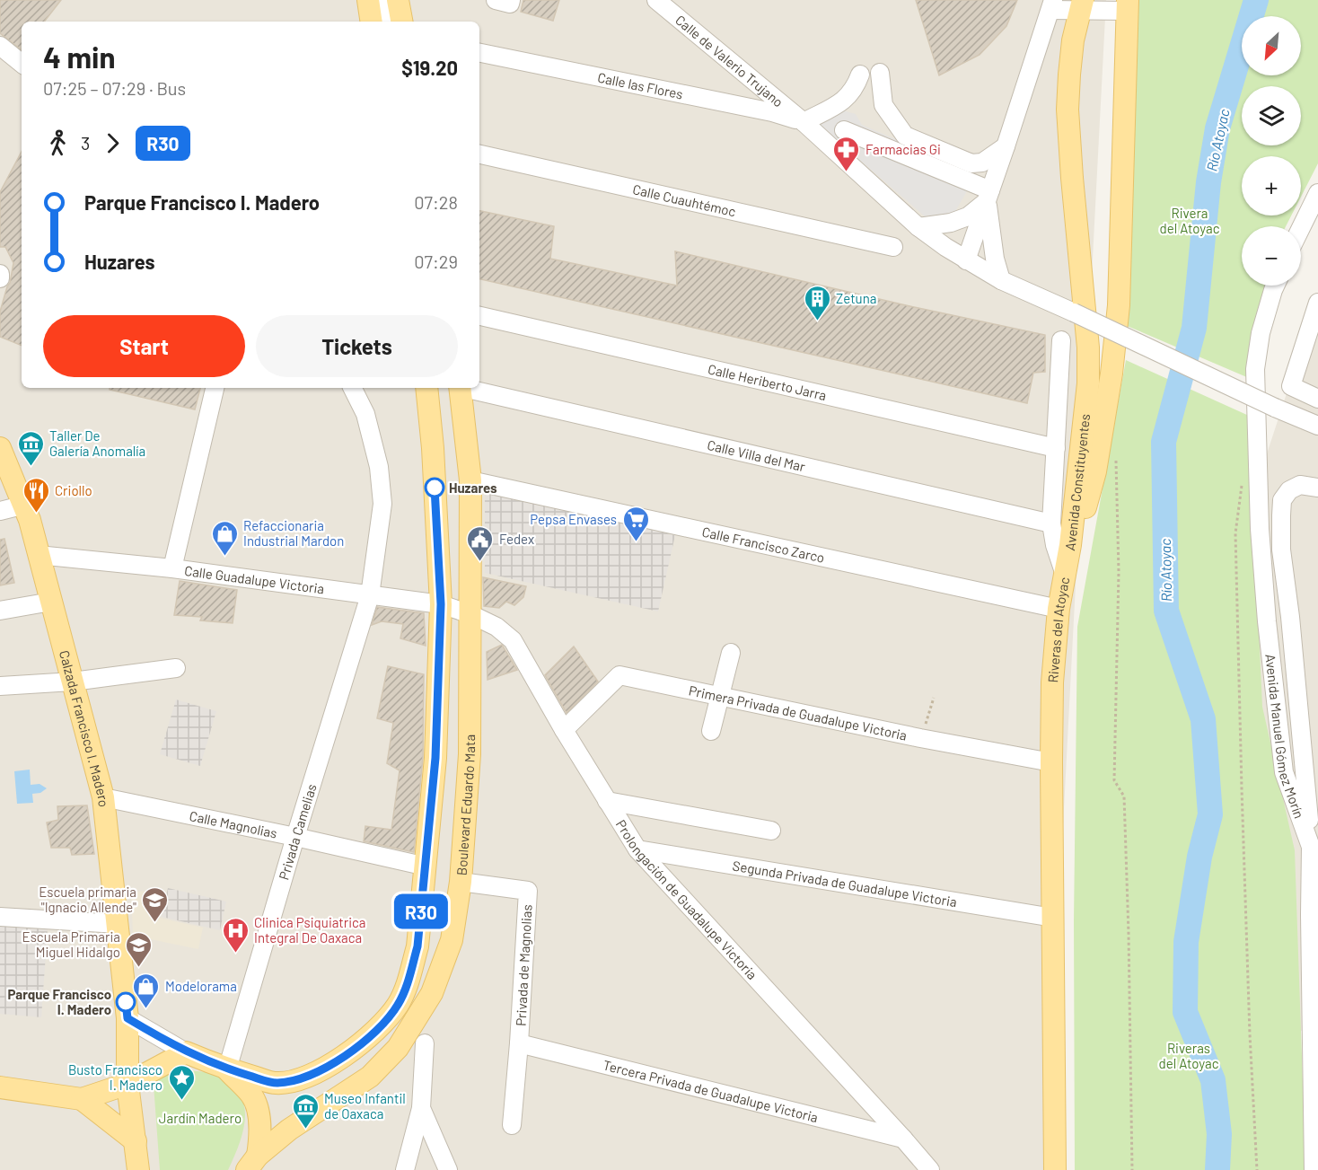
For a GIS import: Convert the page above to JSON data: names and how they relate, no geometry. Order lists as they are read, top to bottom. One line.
{"streets":{"main road":["Avenida Constituyentes","Riveras del Atoyac","Calzada Francisco I. Madero","Boulevard Eduardo Mata"],"street":["Calle de Valerio Trujano","Calle las Flores","Calle Cuauhtémoc","Calle Heriberto Jarra","Calle Villa del Mar","Calle Francisco Zarco","Calle Guadalupe Victoria","Primera Privada de Guadalupe Victoria","Avenida Manuel Gómez Morín","Calle Magnolias","Privada Camelias","Segunda Privada de Guadalupe Victoria","Prolongación de Guadalupe Victoria","Privada de Magnolias","Tercera Privada de Guadalupe Victoria"]},"crossings":[["Calle de Valerio Trujano","Calle las Flores"],["Avenida Constituyentes","Riveras del Atoyac"],["Calle Francisco Zarco","Riveras del Atoyac"],["Calle Francisco Zarco","Boulevard Eduardo Mata"],["Calle Guadalupe Victoria","Calzada Francisco I. Madero"],["Calle Guadalupe Victoria","Boulevard Eduardo Mata"],["Calle Guadalupe Victoria","Privada Camelias"],["Calle Guadalupe Victoria","Prolongación de Guadalupe Victoria"],["Riveras del Atoyac","Primera Privada de Guadalupe Victoria"],["Riveras del Atoyac","Segunda Privada de Guadalupe Victoria"],["Primera Privada de Guadalupe Victoria","Prolongación de Guadalupe Victoria"],["Calzada Francisco I. Madero","Calle Magnolias"],["Boulevard Eduardo Mata","Prolongación de Guadalupe Victoria"],["Boulevard Eduardo Mata","Privada de Magnolias"],["Calle Magnolias","Privada Camelias"],["Segunda Privada de Guadalupe Victoria","Prolongación de Guadalupe Victoria"],["Prolongación de Guadalupe Victoria","Tercera Privada de Guadalupe Victoria"],["Privada de Magnolias","Tercera Privada de Guadalupe Victoria"]],"water":["Río Atoyac"],"parks":["Rivera del Atoyac","Riveras del Atoyac","Jardín Madero"],"places":{"pharmacy":["Farmacias Gi"],"building":["Zetuna"],"museum":["Taller De Galería Anomalía","Museo Infantil de Oaxaca"],"other":["Huzares","Parque Francisco I. Madero"],"restaurant":["Criollo"],"supermarket":["Pepsa Envases"],"shop":["Refaccionaria Industrial Mardon","Modelorama"],"public building":["Fedex"],"school or university":["Escuela primaria \"Ignacio Allende\"","Escuela Primaria Miguel Hidalgo"],"hospital":["Clinica Psiquiatrica Integral De Oaxaca"],"place":["Busto Francisco I. Madero"]},"lines":["bus line R30"],"north":"bottom left","page":{"on_map":"R30","map_buttons":["+","−"],"heading":["4 min","07:25 – 07:29 · Bus","$19.20"],"legs":["3","R30"],"list":[{"name":"Parque Francisco I. Madero","value":"07:28"},{"name":"Huzares","value":"07:29"}],"buttons":["Start","Tickets"]}}
